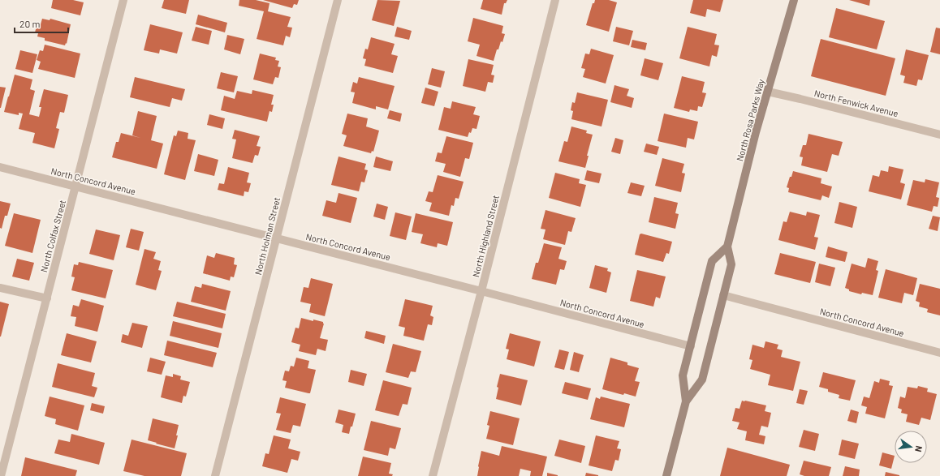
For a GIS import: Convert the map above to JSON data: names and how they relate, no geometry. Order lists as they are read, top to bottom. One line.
{"streets":{"main road":["North Rosa Parks Way"],"street":["North Fenwick Avenue","North Concord Avenue","North Colfax Street","North Holman Street","North Highland Street"]},"crossings":[["North Fenwick Avenue","North Rosa Parks Way"],["North Rosa Parks Way","North Concord Avenue"],["North Concord Avenue","North Colfax Street"],["North Concord Avenue","North Holman Street"],["North Concord Avenue","North Highland Street"]],"scale_bar":"20 m","north":"right"}
